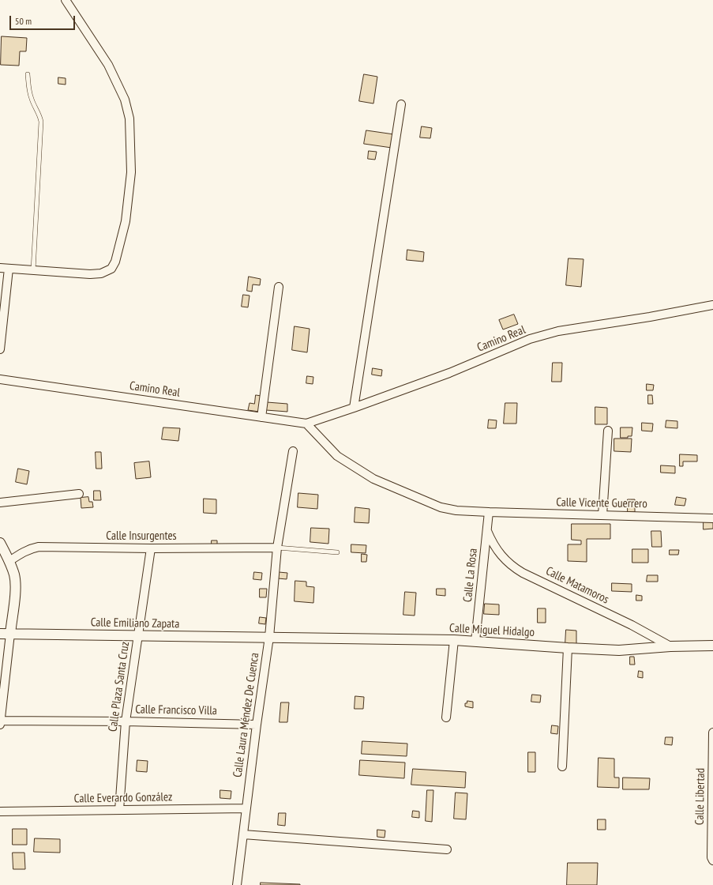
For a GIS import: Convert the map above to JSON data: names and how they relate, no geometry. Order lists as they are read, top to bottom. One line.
{"streets":{"street":["Camino Real","Calle Vicente Guerrero","Calle Insurgentes","Calle La Rosa","Calle Matamoros","Calle Emiliano Zapata","Calle Miguel Hidalgo","Calle Plaza Santa Cruz","Calle Francisco Villa","Calle Laura Méndez De Cuenca","Calle Libertad","Calle Everardo González"]},"crossings":[["Calle Vicente Guerrero","Calle La Rosa"],["Calle Insurgentes","Calle Plaza Santa Cruz"],["Calle Insurgentes","Calle Laura Méndez De Cuenca"],["Calle La Rosa","Calle Matamoros"],["Calle La Rosa","Calle Miguel Hidalgo"],["Calle Matamoros","Calle Miguel Hidalgo"],["Calle Emiliano Zapata","Calle Miguel Hidalgo"],["Calle Emiliano Zapata","Calle Plaza Santa Cruz"],["Calle Emiliano Zapata","Calle Laura Méndez De Cuenca"],["Calle Miguel Hidalgo","Calle Laura Méndez De Cuenca"],["Calle Plaza Santa Cruz","Calle Francisco Villa"],["Calle Plaza Santa Cruz","Calle Everardo González"],["Calle Francisco Villa","Calle Laura Méndez De Cuenca"],["Calle Laura Méndez De Cuenca","Calle Everardo González"]],"scale_bar":"50 m"}
